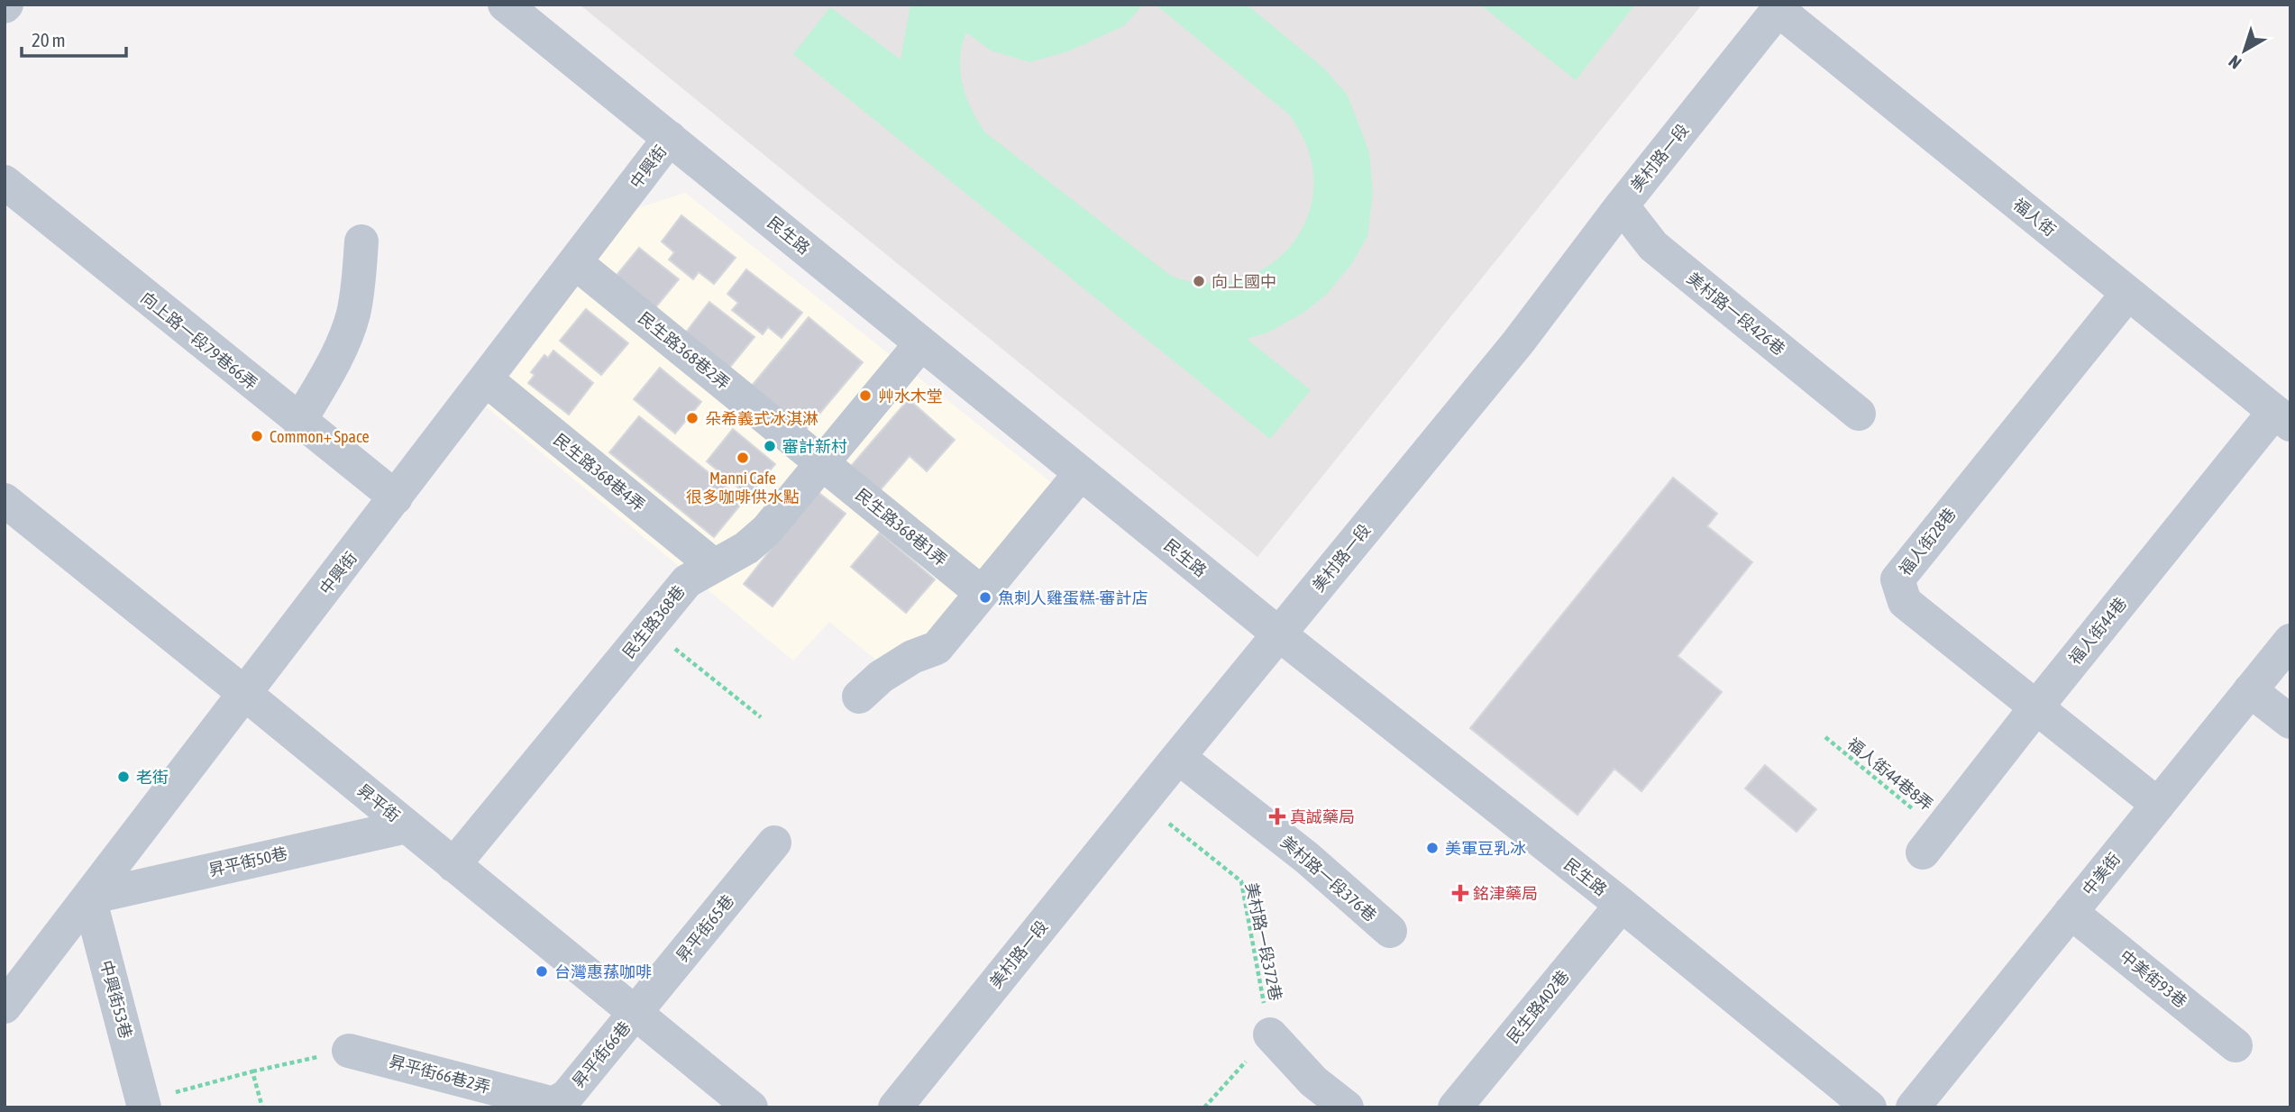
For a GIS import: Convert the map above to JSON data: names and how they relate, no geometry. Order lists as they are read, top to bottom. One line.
{"streets":{"street":["美村路一段","中興街","福人街","民生路","美村路一段426巷","向上路一段79巷66弄","民生路368巷2弄","民生路368巷4弄","民生路368巷1弄","福人街28巷","民生路368巷","福人街44巷","昇平街","昇平街50巷","中美街","美村路一段376巷","昇平街65巷","中美街93巷","中興街53巷","民生路402巷","昇平街66巷","昇平街66巷2弄"],"path":["福人街44巷8弄","美村路一段372巷"]},"crossings":[["美村路一段","福人街"],["美村路一段","民生路"],["美村路一段","美村路一段426巷"],["美村路一段","美村路一段376巷"],["美村路一段","美村路一段372巷"],["中興街","民生路"],["中興街","向上路一段79巷66弄"],["中興街","民生路368巷2弄"],["中興街","民生路368巷4弄"],["中興街","昇平街"],["中興街","昇平街50巷"],["中興街","中興街53巷"],["福人街","福人街28巷"],["福人街","福人街44巷"],["民生路","民生路368巷"],["民生路","民生路402巷"],["民生路368巷2弄","民生路368巷1弄"],["民生路368巷2弄","民生路368巷"],["民生路368巷4弄","民生路368巷"],["民生路368巷1弄","民生路368巷"],["福人街28巷","福人街44巷"],["福人街28巷","中美街"],["民生路368巷","昇平街"],["福人街44巷","福人街44巷8弄"],["昇平街","昇平街50巷"],["昇平街","昇平街65巷"],["昇平街","昇平街66巷"],["昇平街50巷","中興街53巷"],["中美街","中美街93巷"],["昇平街65巷","昇平街66巷"],["昇平街66巷","昇平街66巷2弄"]],"places":{"other":["向上國中","艸水木堂","朵希義式冰淇淋","Common+ Space","審計新村","Manni Cafe 很多咖啡供水點","魚刺人雞蛋糕-審計店","老街","美軍豆乳冰","台灣惠蓀咖啡"],"health":["真誠藥局","銘津藥局"]},"scale_bar":"20 m","north":"bottom left"}
